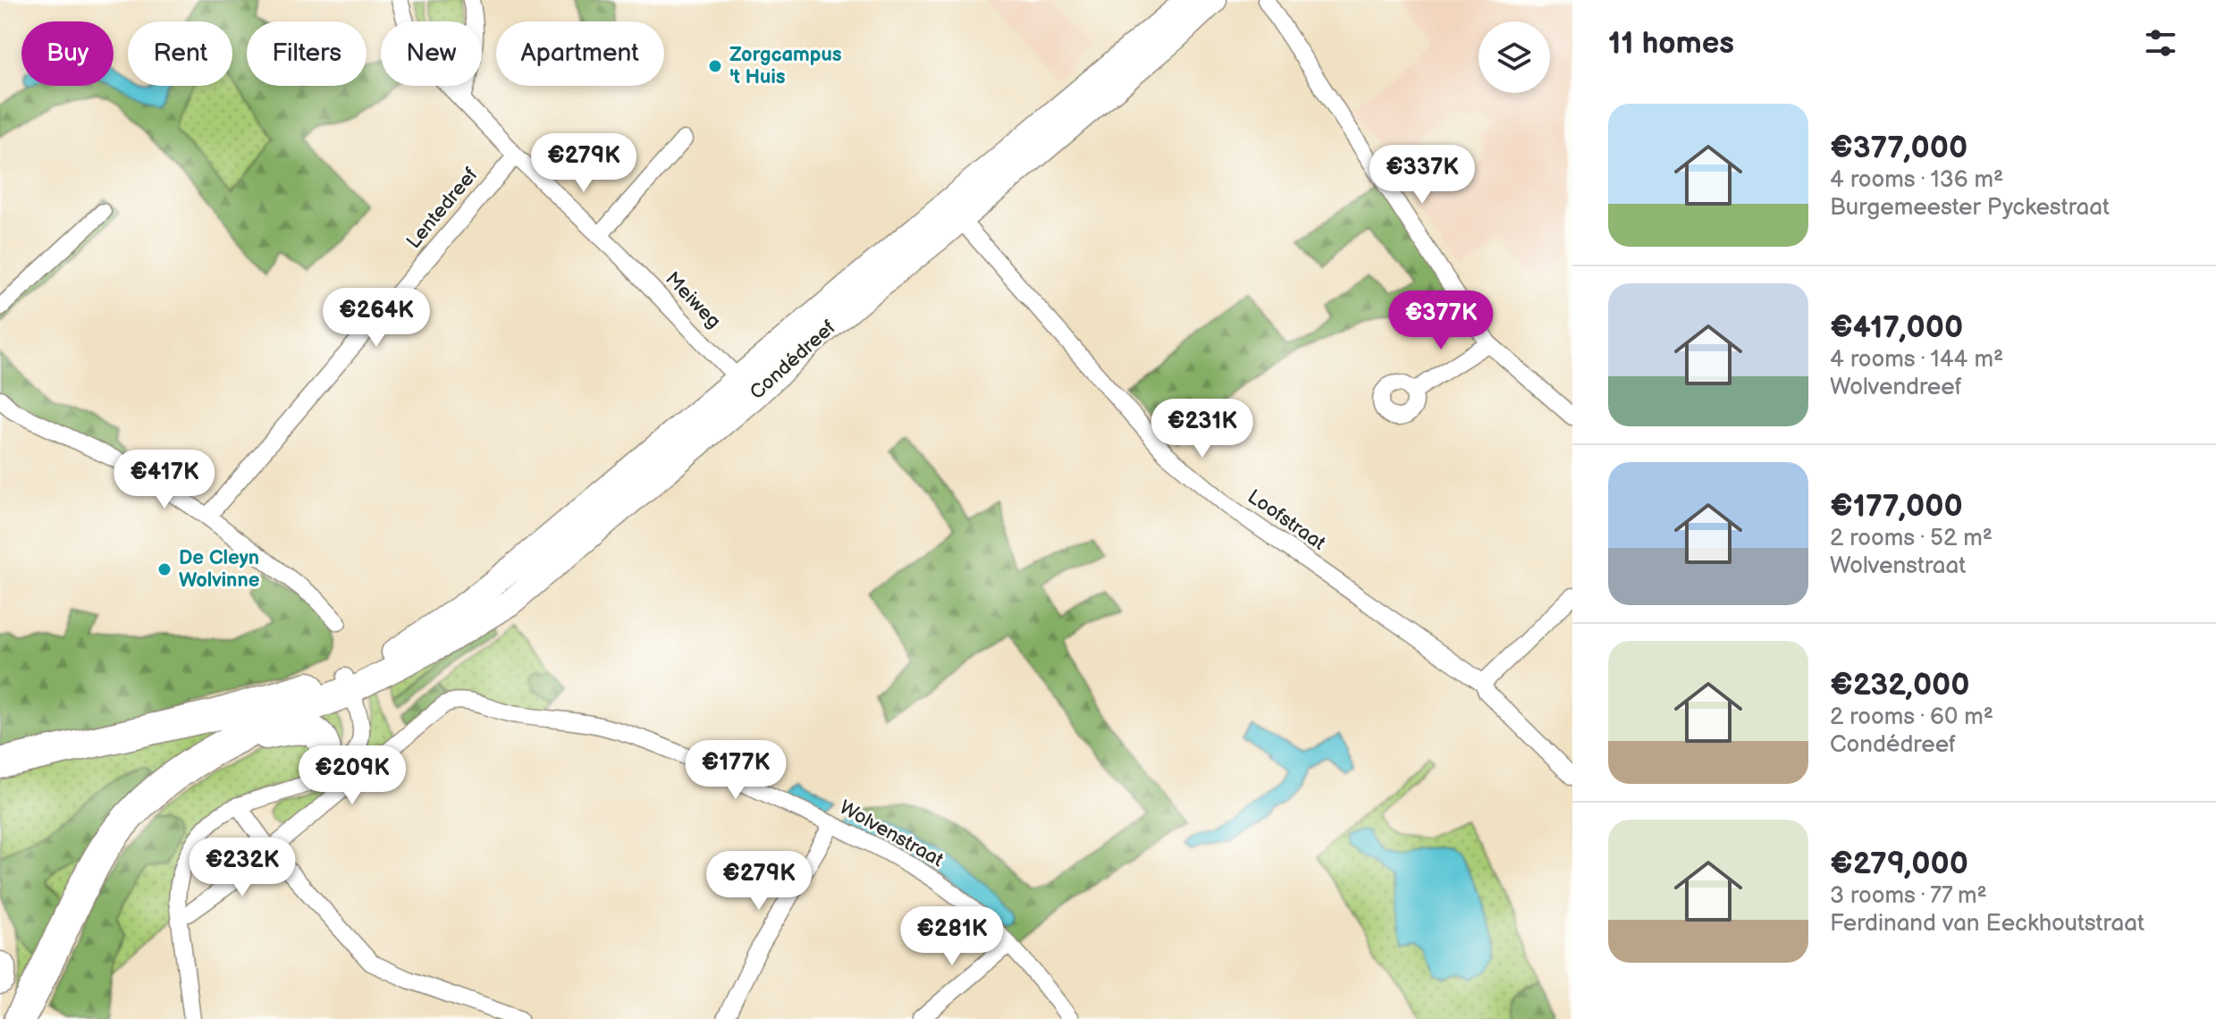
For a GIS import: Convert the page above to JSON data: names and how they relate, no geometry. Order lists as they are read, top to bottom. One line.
{"streets":{"main road":["Condédreef"],"street":["Lentedreef","Meiweg","Loofstraat","Wolvenstraat"]},"crossings":[["Lentedreef","Meiweg"],["Meiweg","Condédreef"],["Condédreef","Loofstraat"]],"places":["Zorgcampus 't Huis","De Cleyn Wolvinne"],"page":{"heading":"11 homes","chip":["Buy","Rent","Filters","New","Apartment"],"list":[{"name":"€377,000","note":"4 rooms · 136 m² · Burgemeester Pyckestraat"},{"name":"€417,000","note":"4 rooms · 144 m² · Wolvendreef"},{"name":"€177,000","note":"2 rooms · 52 m² · Wolvenstraat"},{"name":"€232,000","note":"2 rooms · 60 m² · Condédreef"},{"name":"€279,000","note":"3 rooms · 77 m² · Ferdinand van Eeckhoutstraat"}],"price":["€279K","€337K","€264K","€377K","€231K","€417K","€177K","€209K","€232K","€279K","€281K"]}}
